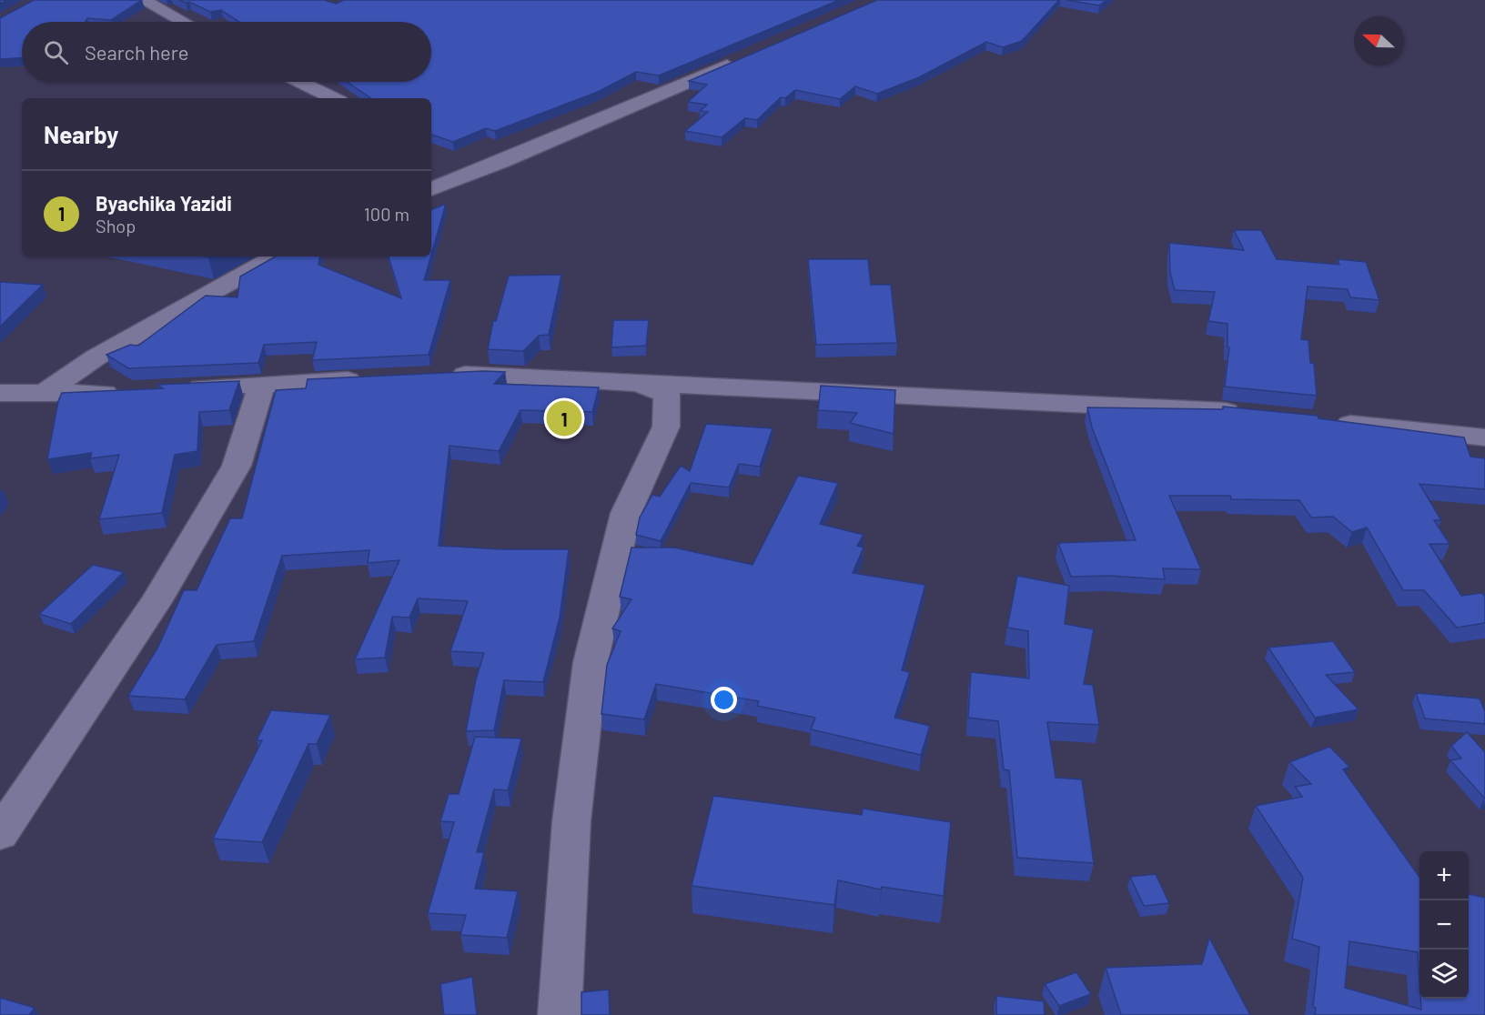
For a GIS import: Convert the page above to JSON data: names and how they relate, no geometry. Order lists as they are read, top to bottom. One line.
{"north":"left","page":{"search":"Search here","heading":"Nearby","list":[{"mark":"1","name":"Byachika Yazidi","note":"Shop","value":"100 m"}],"pins":"1","map_buttons":["+","−"]}}
